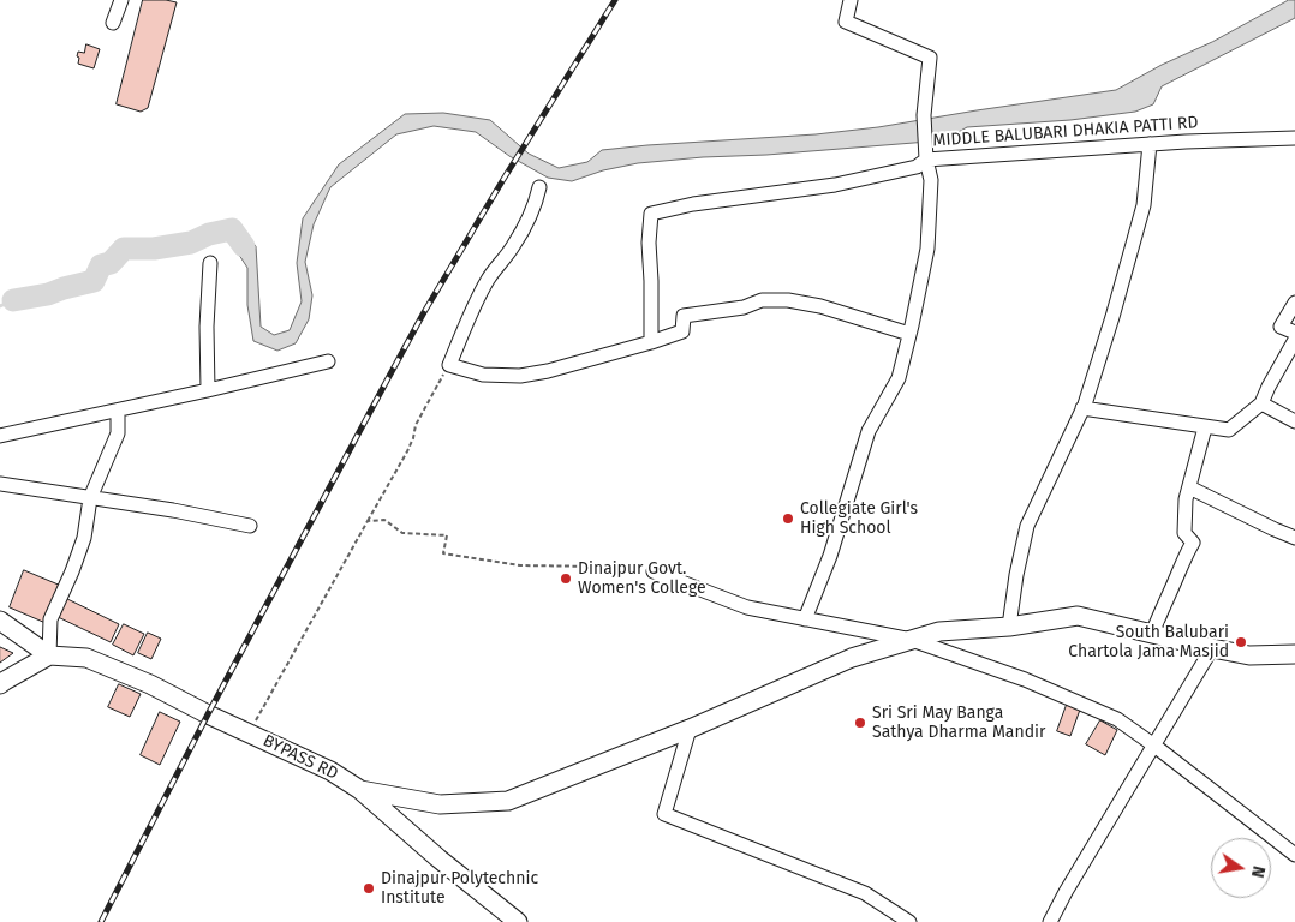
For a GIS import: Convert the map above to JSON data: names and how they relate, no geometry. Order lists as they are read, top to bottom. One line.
{"streets":{"main road":["BYPASS RD"],"street":["MIDDLE BALUBARI DHAKIA PATTI RD"]},"places":["Collegiate Girl's High School","Dinajpur Govt. Women's College","South Balubari Chartola Jama Masjid","Sri Sri May Banga Sathya Dharma Mandir","Dinajpur Polytechnic Institute"],"north":"right"}
